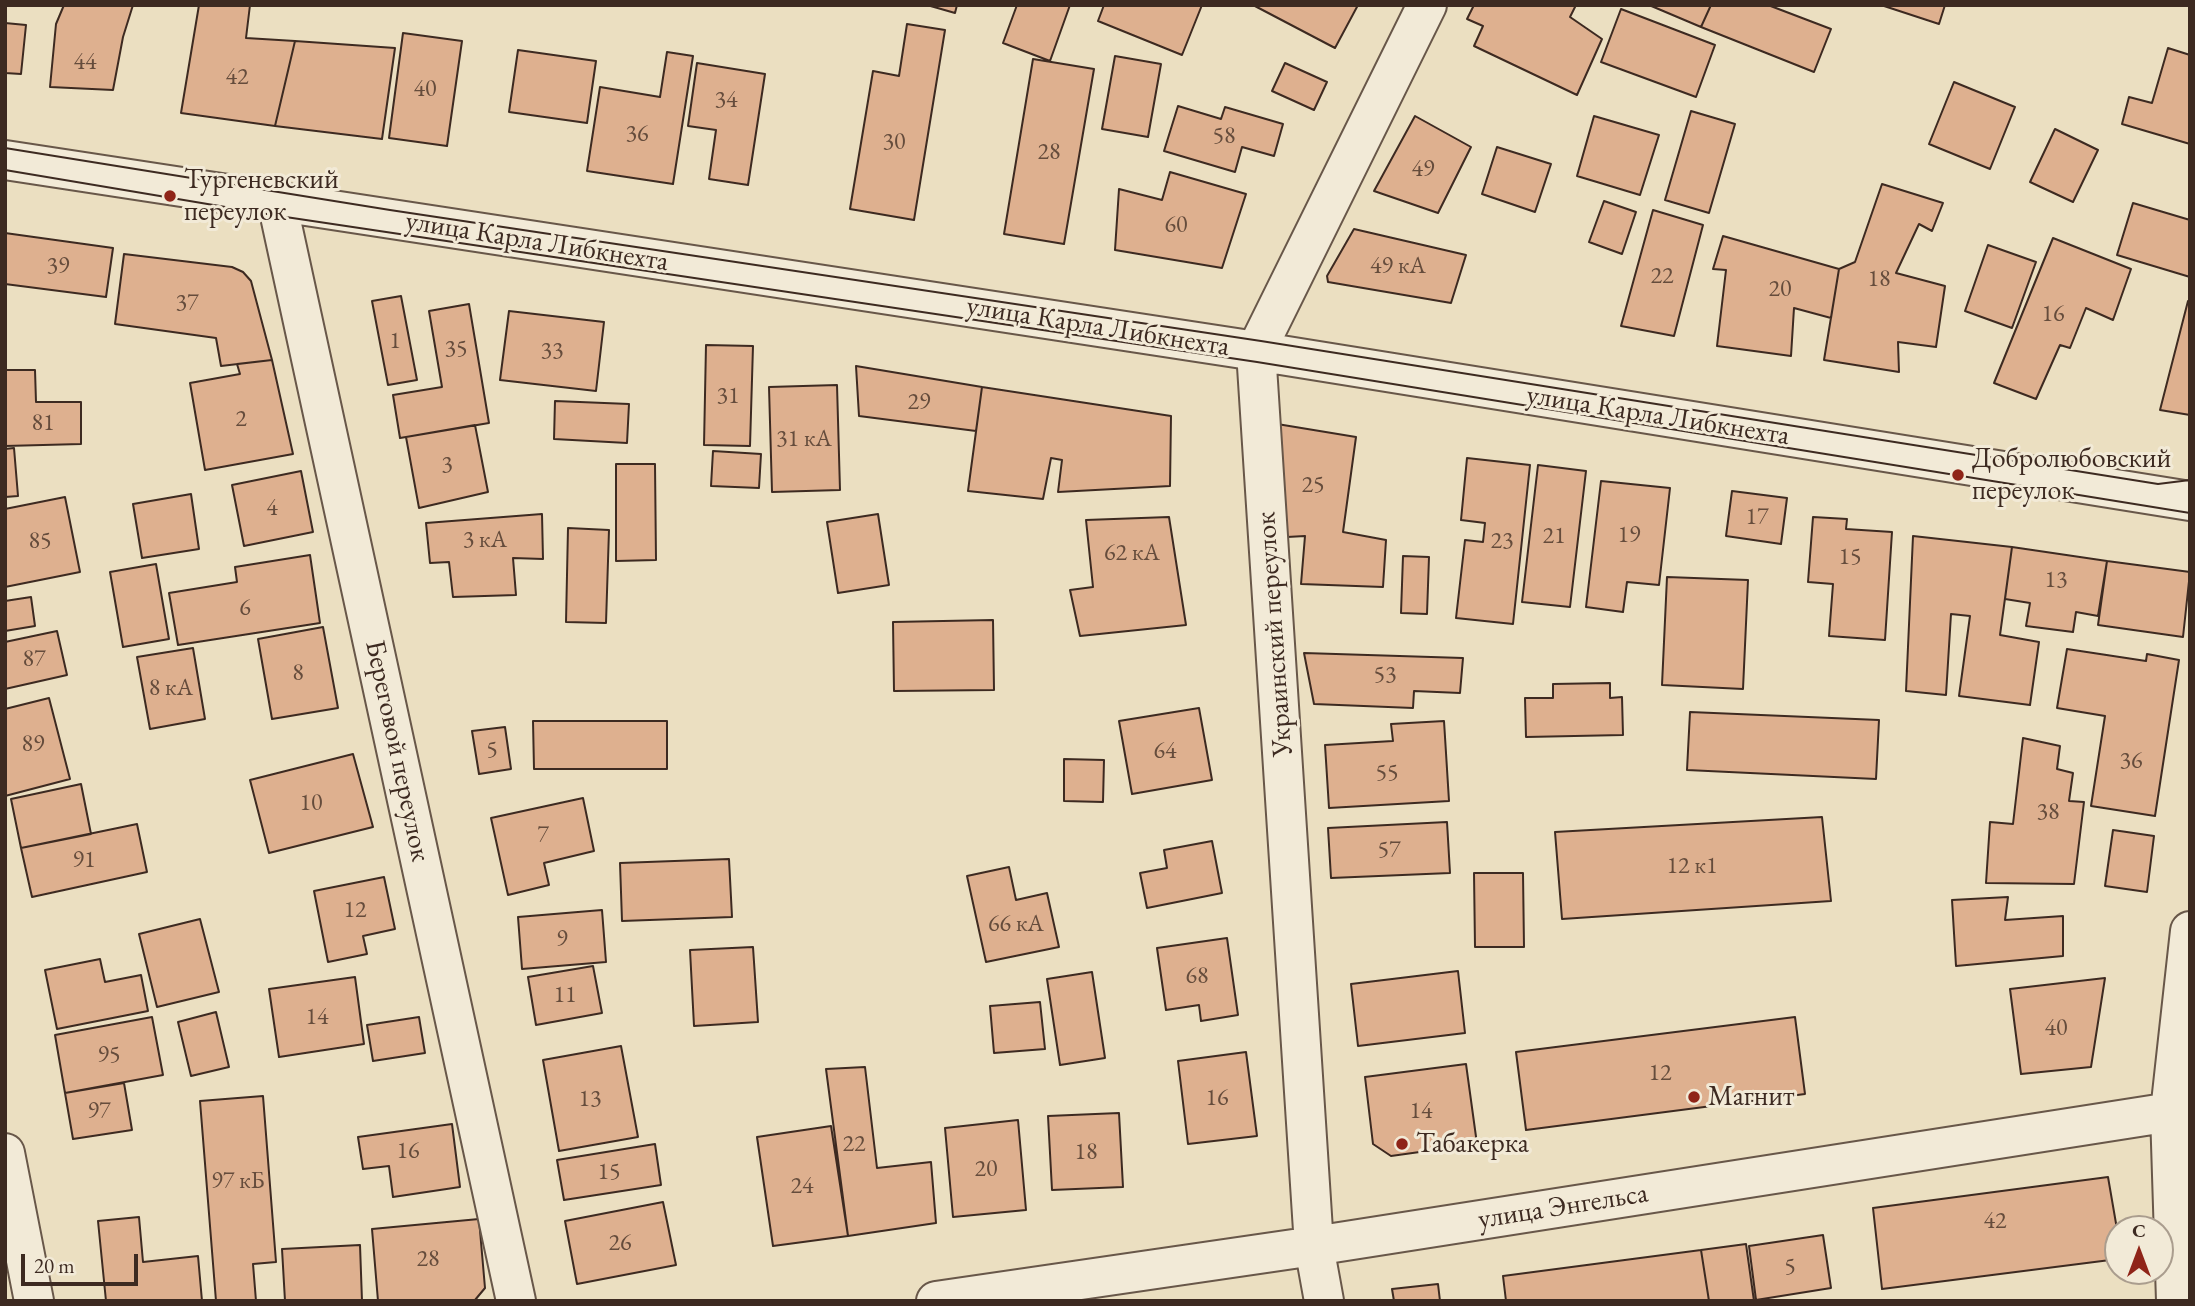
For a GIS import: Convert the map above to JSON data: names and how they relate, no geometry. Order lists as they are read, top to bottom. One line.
{"streets":{"street":["улица Карла Либкнехта","Украинский переулок","Береговой переулок","улица Энгельса"]},"crossings":[["улица Карла Либкнехта","Украинский переулок"],["улица Карла Либкнехта","Береговой переулок"],["Украинский переулок","улица Энгельса"]],"places":["Тургеневский переулок","Добролюбовский переулок","Магнит","Табакерка"],"house_numbers":["44","42","40","34","36","58","30","28","49","60","39","49 кА","22","18","20","37","16","1","35","33","31","29","2","81","31 кА","3","25","4","17","19","21","3 кА","85","23","62 кА","15","13","6","87","8","53","8 кА","89","5","64","36","55","10","38","7","57","91","12 к1","12","66 кА","9","68","11","14","40","95","12","16","13","97","14","22","16","18","20","15","97 кБ","24","42","26","28","5"],"scale_bar":"20 m","north":"top"}
